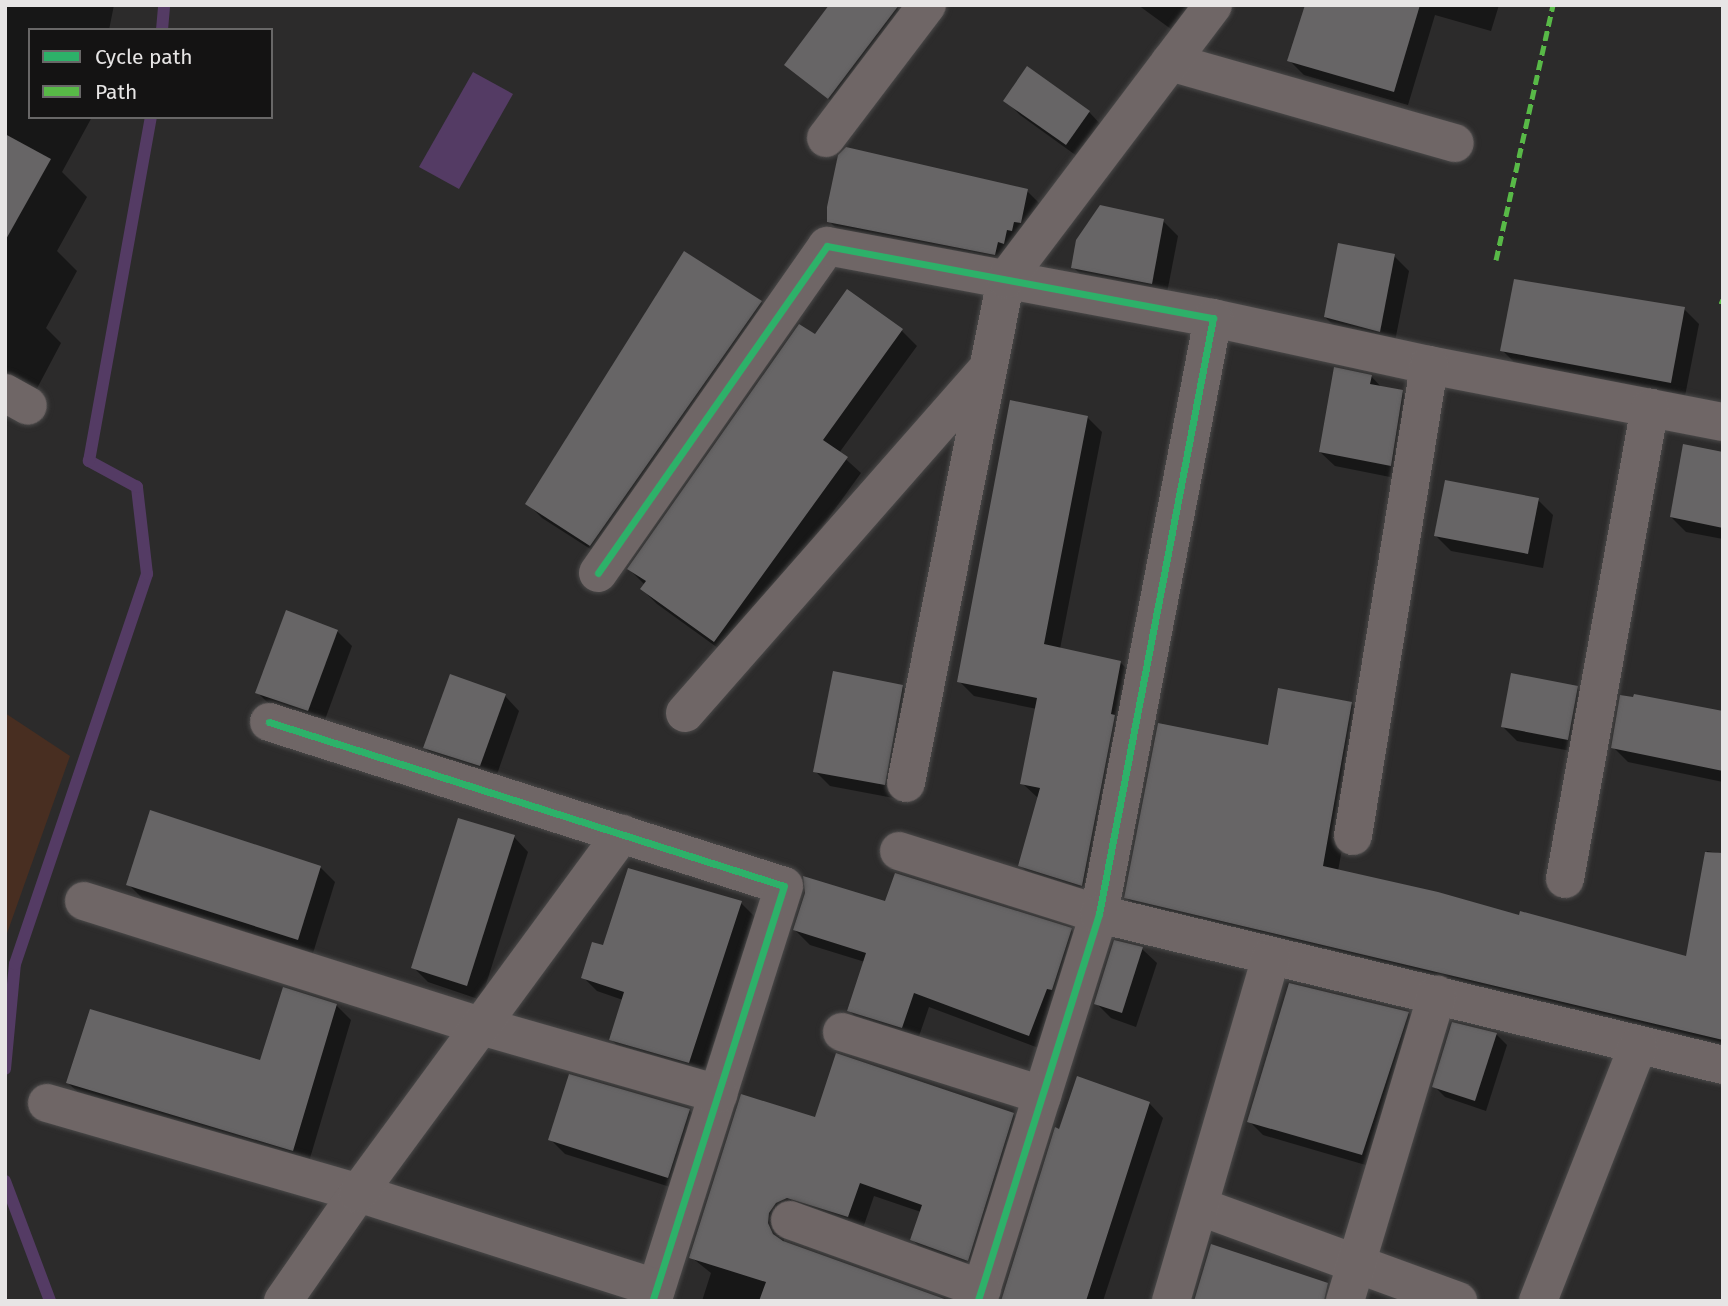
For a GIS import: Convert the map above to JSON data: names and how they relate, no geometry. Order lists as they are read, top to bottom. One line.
{"legend":["Cycle path","Path"]}
